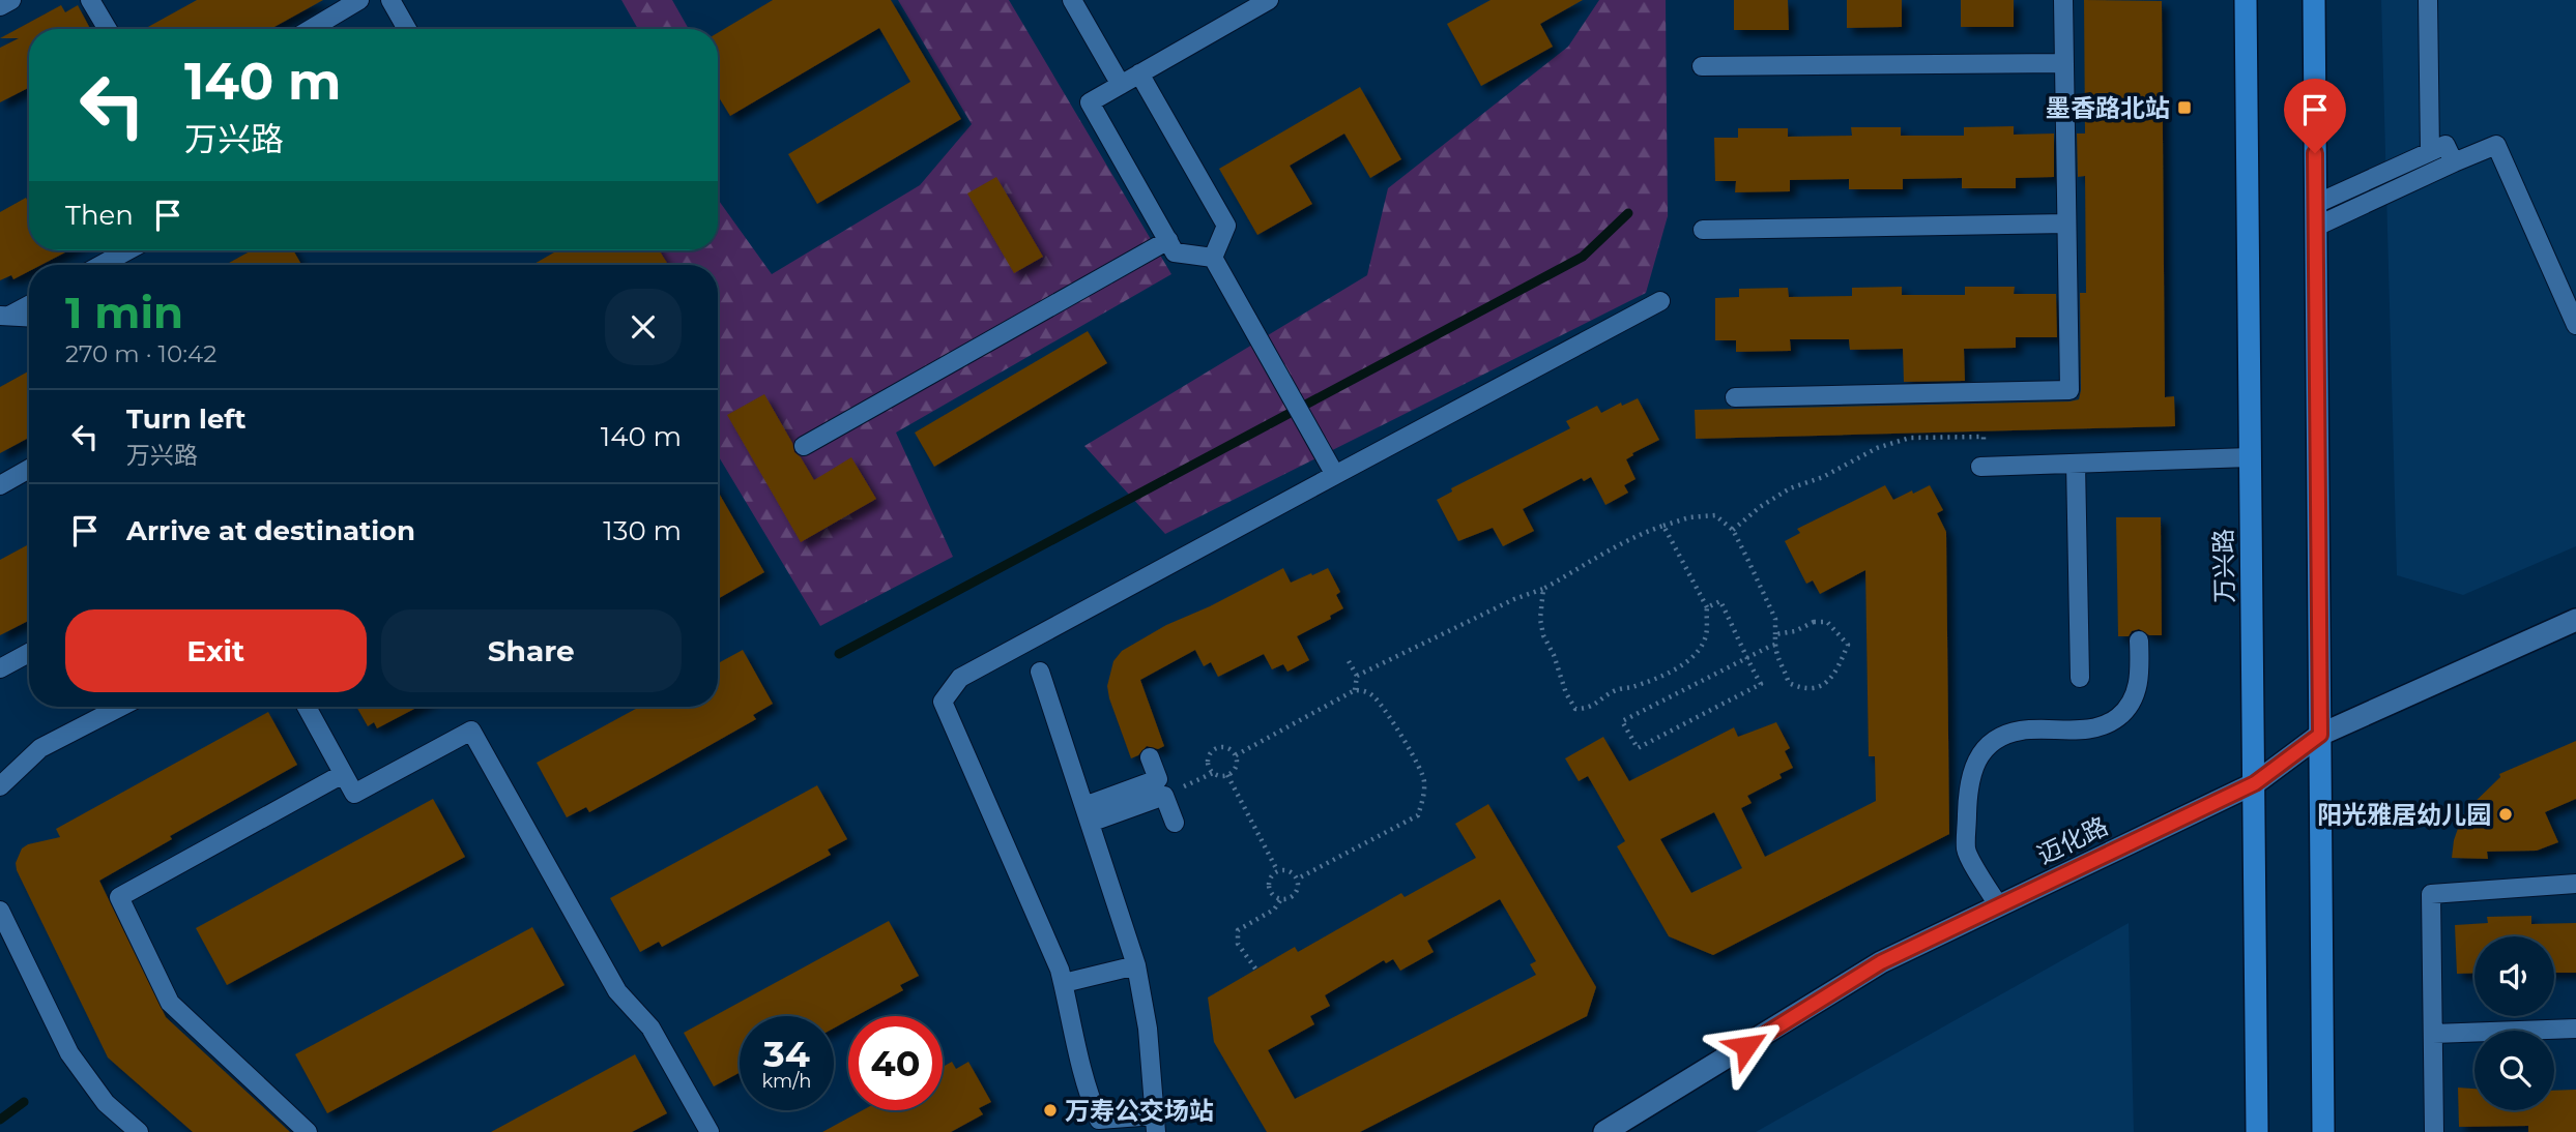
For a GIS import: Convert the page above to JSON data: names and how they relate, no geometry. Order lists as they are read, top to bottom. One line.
{"streets":{"main road":["万兴路"],"street":["迈化路"]},"crossings":[["万兴路","迈化路"]],"places":{"transit":["墨香路北站"],"other":["阳光雅居幼儿园","万寿公交场站"]},"page":{"turn":["140 m","万兴路"],"then":"Then","heading":["1 min","270 m · 10:42"],"list":[{"name":"Turn left","note":"万兴路","value":"140 m"},{"name":"Arrive at destination","value":"130 m"}],"buttons":["Exit","Share"],"speed":"34 km/h","limit":"40"}}
